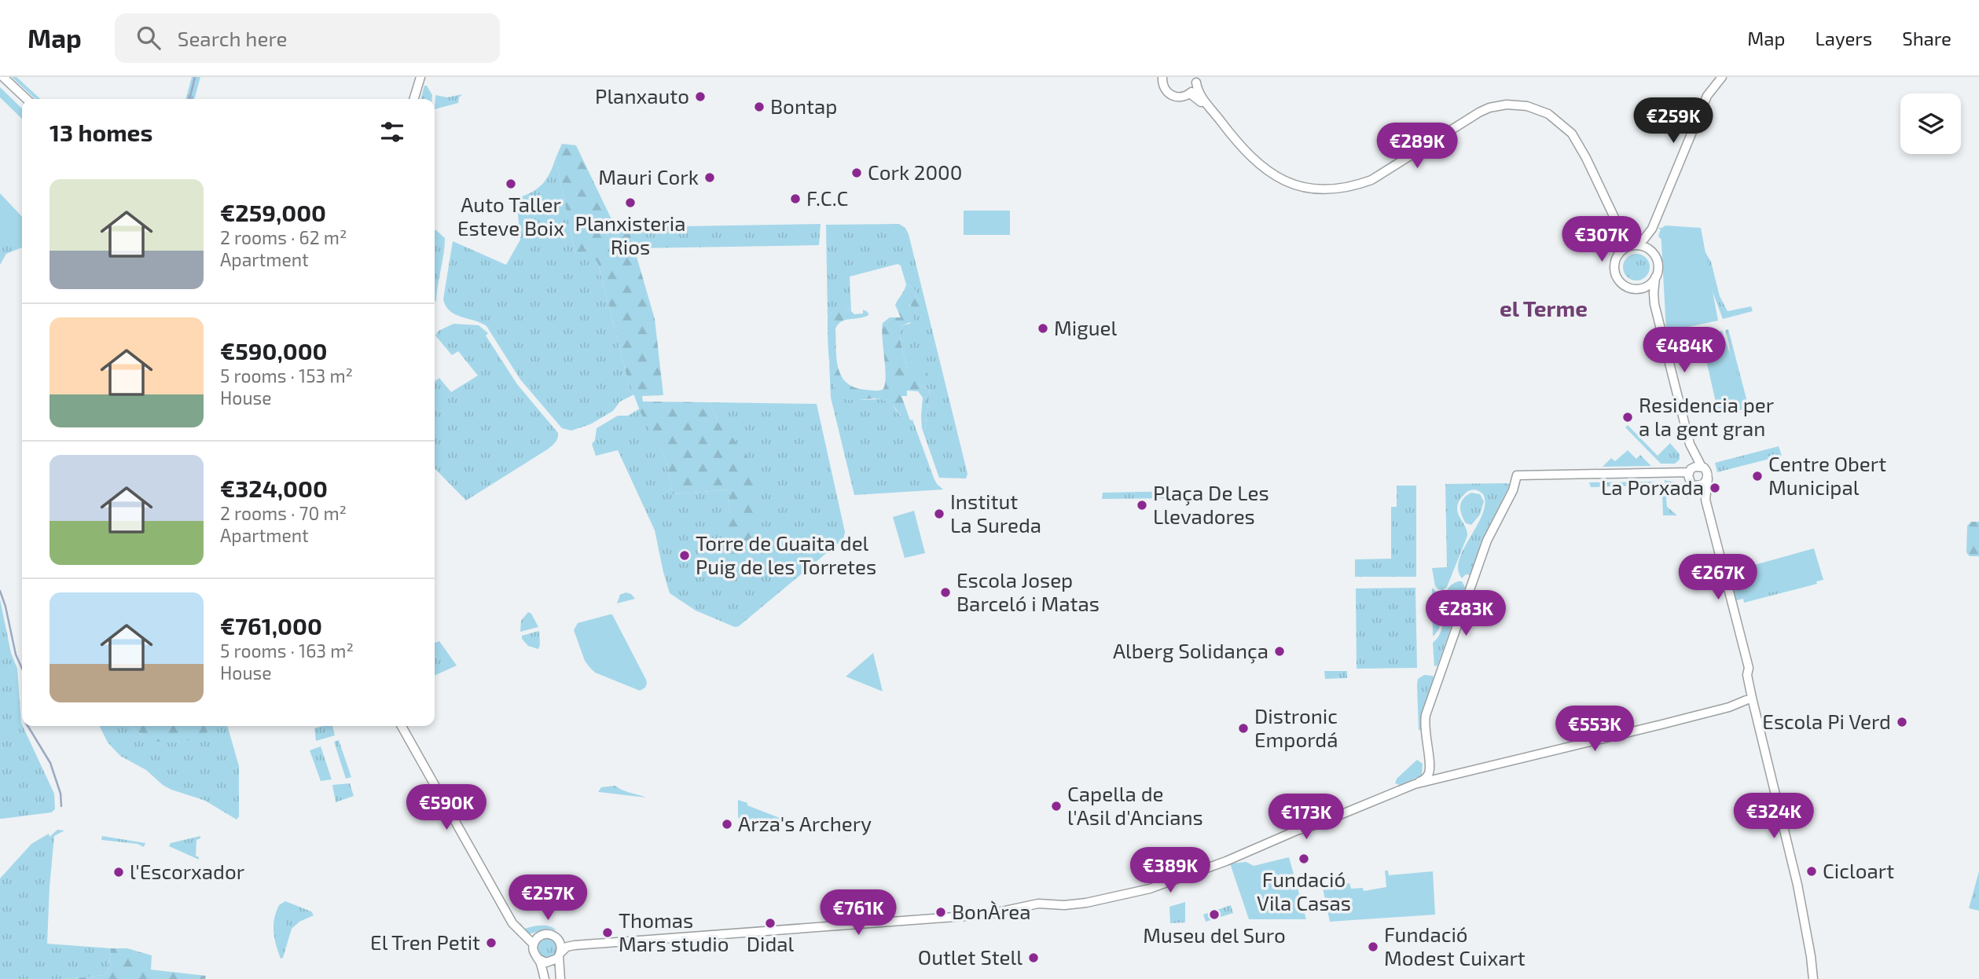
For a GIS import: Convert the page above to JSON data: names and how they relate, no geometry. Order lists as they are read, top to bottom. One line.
{"districts":["el Terme"],"places":["Planxauto","Bontap","Cork 2000","Mauri Cork","Auto Taller Esteve Boix","F.C.C","Planxisteria Rios","Miguel","Residencia per a la gent gran","Centre Obert Municipal","La Porxada","Plaça De Les Llevadores","Institut La Sureda","Torre de Guaita del Puig de les Torretes","Escola Josep Barceló i Matas","Alberg Solidança","Escola Pi Verd","Distronic Empordá","Capella de l'Asil d'Ancians","Arza's Archery","Fundació Vila Casas","Cicloart","l'Escorxador","BonÀrea","Museu del Suro","Didal","Thomas Mars studio","El Tren Petit","Fundació Modest Cuixart","Outlet Stell"],"page":{"header":"Map","search":"Search here","nav":["Map","Layers","Share"],"price":["€259K","€289K","€307K","€484K","€267K","€283K","€553K","€590K","€324K","€173K","€389K","€257K","€761K"],"heading":"13 homes","list":[{"name":"€259,000","note":"2 rooms · 62 m² · Apartment"},{"name":"€590,000","note":"5 rooms · 153 m² · House"},{"name":"€324,000","note":"2 rooms · 70 m² · Apartment"},{"name":"€761,000","note":"5 rooms · 163 m² · House"}]}}
